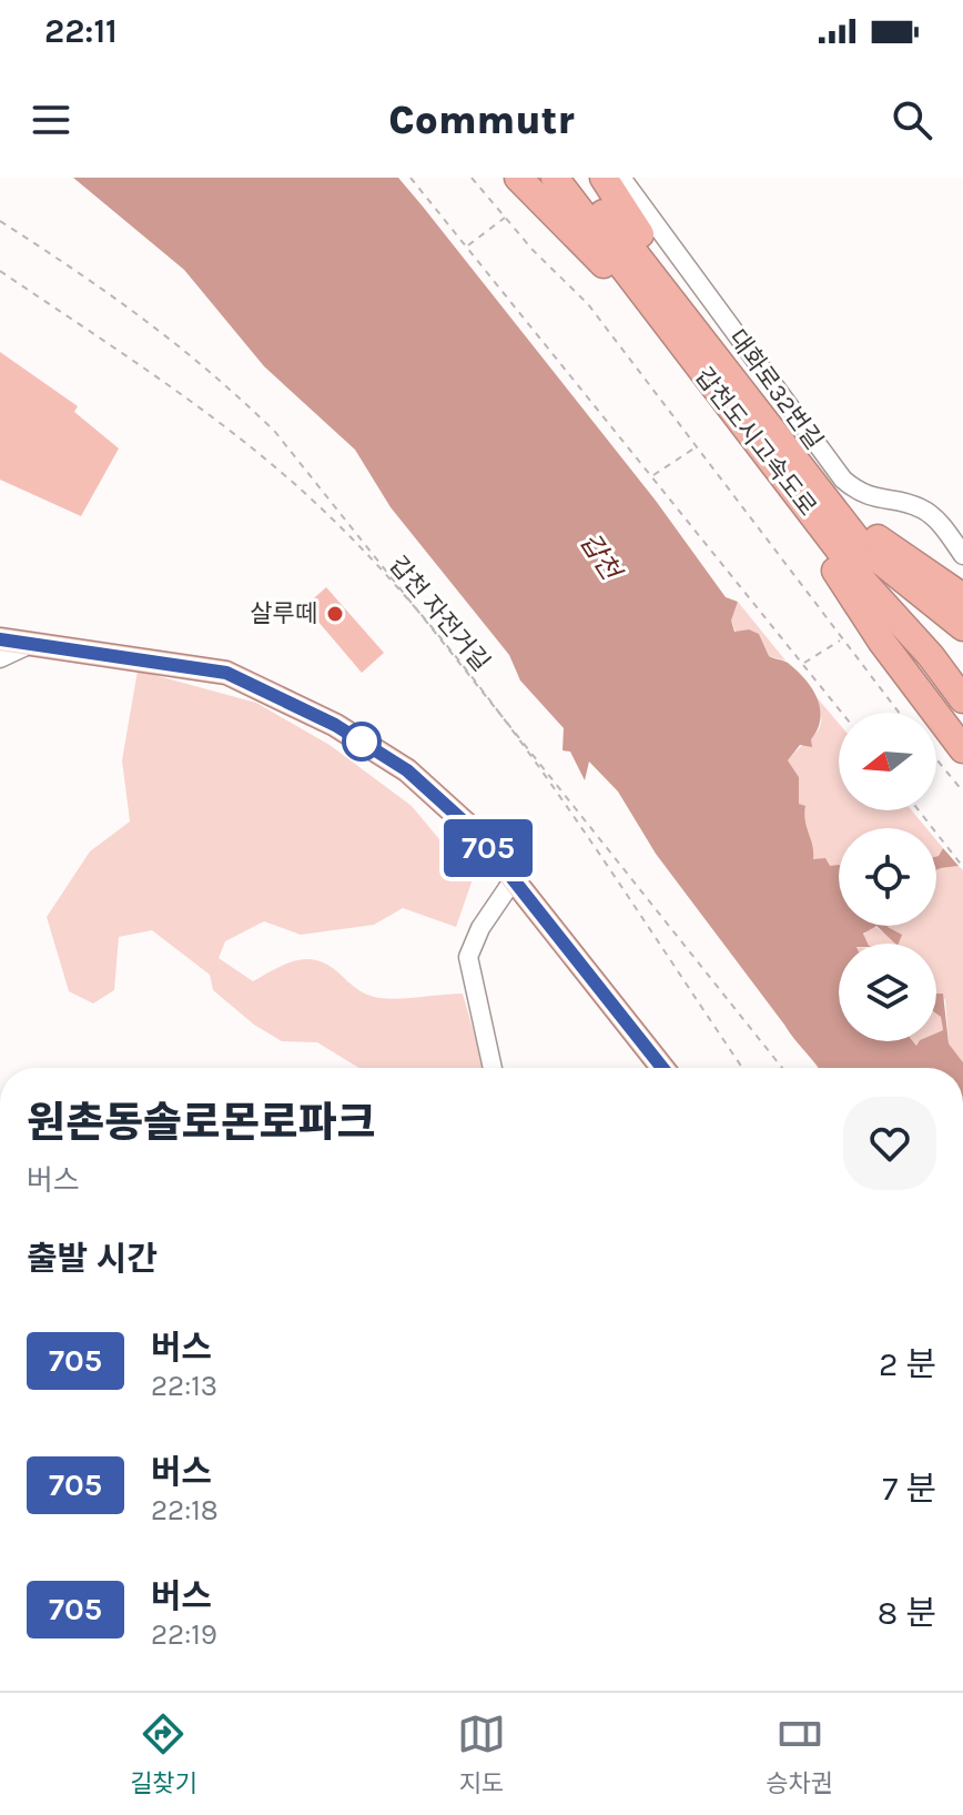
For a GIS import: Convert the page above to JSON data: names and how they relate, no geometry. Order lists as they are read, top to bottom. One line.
{"streets":{"highway":["갑천도시고속도로"],"street":["대화로32번길"],"path":["갑천 자전거길"]},"water":["갑천"],"places":["살루떼"],"lines":["bus line 705"],"north":"left","page":{"status":"22:11","header":"Commutr","on_map":"705","heading":[["원촌동솔로몬로파크","버스"],"출발 시간"],"list":[{"mark":"705","name":"버스","note":"22:13","value":"2 분"},{"mark":"705","name":"버스","note":"22:18","value":"7 분"},{"mark":"705","name":"버스","note":"22:19","value":"8 분"}],"tabs":["길찾기","지도","승차권"]}}
